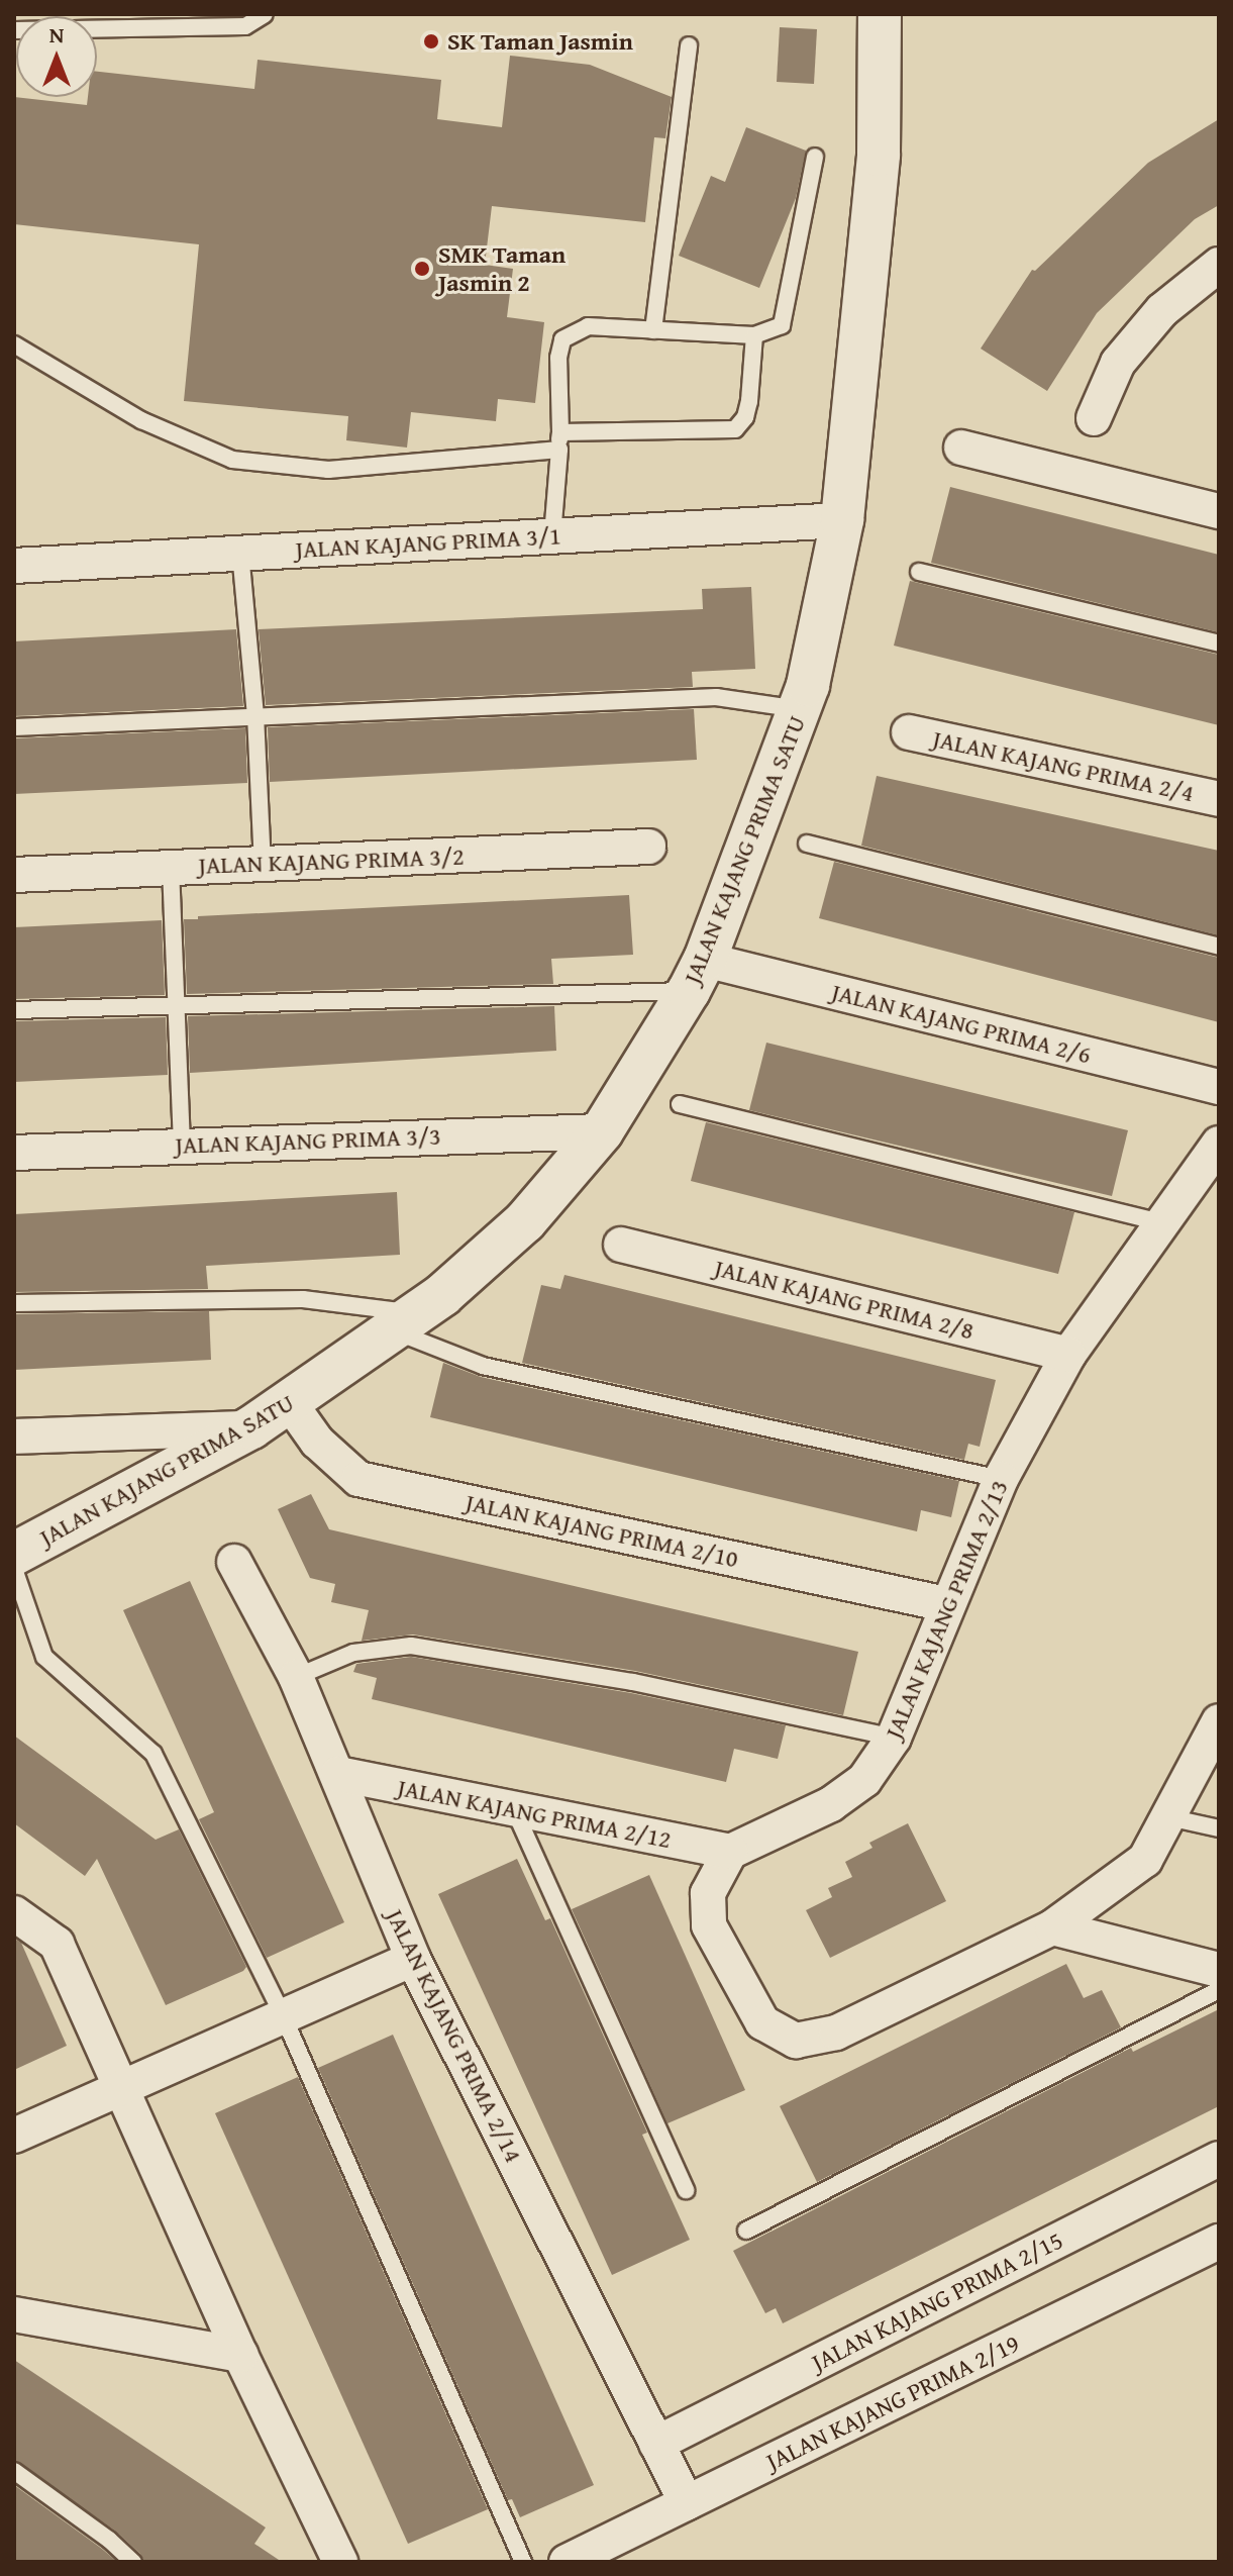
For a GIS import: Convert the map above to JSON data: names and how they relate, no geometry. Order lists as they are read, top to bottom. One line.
{"streets":{"street":["JALAN KAJANG PRIMA 3/1","JALAN KAJANG PRIMA 2/4","JALAN KAJANG PRIMA SATU","JALAN KAJANG PRIMA 3/2","JALAN KAJANG PRIMA 2/6","JALAN KAJANG PRIMA 3/3","JALAN KAJANG PRIMA 2/8","JALAN KAJANG PRIMA 2/10","JALAN KAJANG PRIMA 2/13","JALAN KAJANG PRIMA 2/12","JALAN KAJANG PRIMA 2/14","JALAN KAJANG PRIMA 2/15","JALAN KAJANG PRIMA 2/19"]},"crossings":[["JALAN KAJANG PRIMA 3/1","JALAN KAJANG PRIMA SATU"],["JALAN KAJANG PRIMA SATU","JALAN KAJANG PRIMA 2/6"],["JALAN KAJANG PRIMA SATU","JALAN KAJANG PRIMA 3/3"],["JALAN KAJANG PRIMA SATU","JALAN KAJANG PRIMA 2/10"],["JALAN KAJANG PRIMA 2/8","JALAN KAJANG PRIMA 2/13"],["JALAN KAJANG PRIMA 2/10","JALAN KAJANG PRIMA 2/13"],["JALAN KAJANG PRIMA 2/13","JALAN KAJANG PRIMA 2/12"],["JALAN KAJANG PRIMA 2/12","JALAN KAJANG PRIMA 2/14"],["JALAN KAJANG PRIMA 2/14","JALAN KAJANG PRIMA 2/15"],["JALAN KAJANG PRIMA 2/14","JALAN KAJANG PRIMA 2/19"]],"places":["SK Taman Jasmin","SMK Taman Jasmin 2"],"north":"top"}
